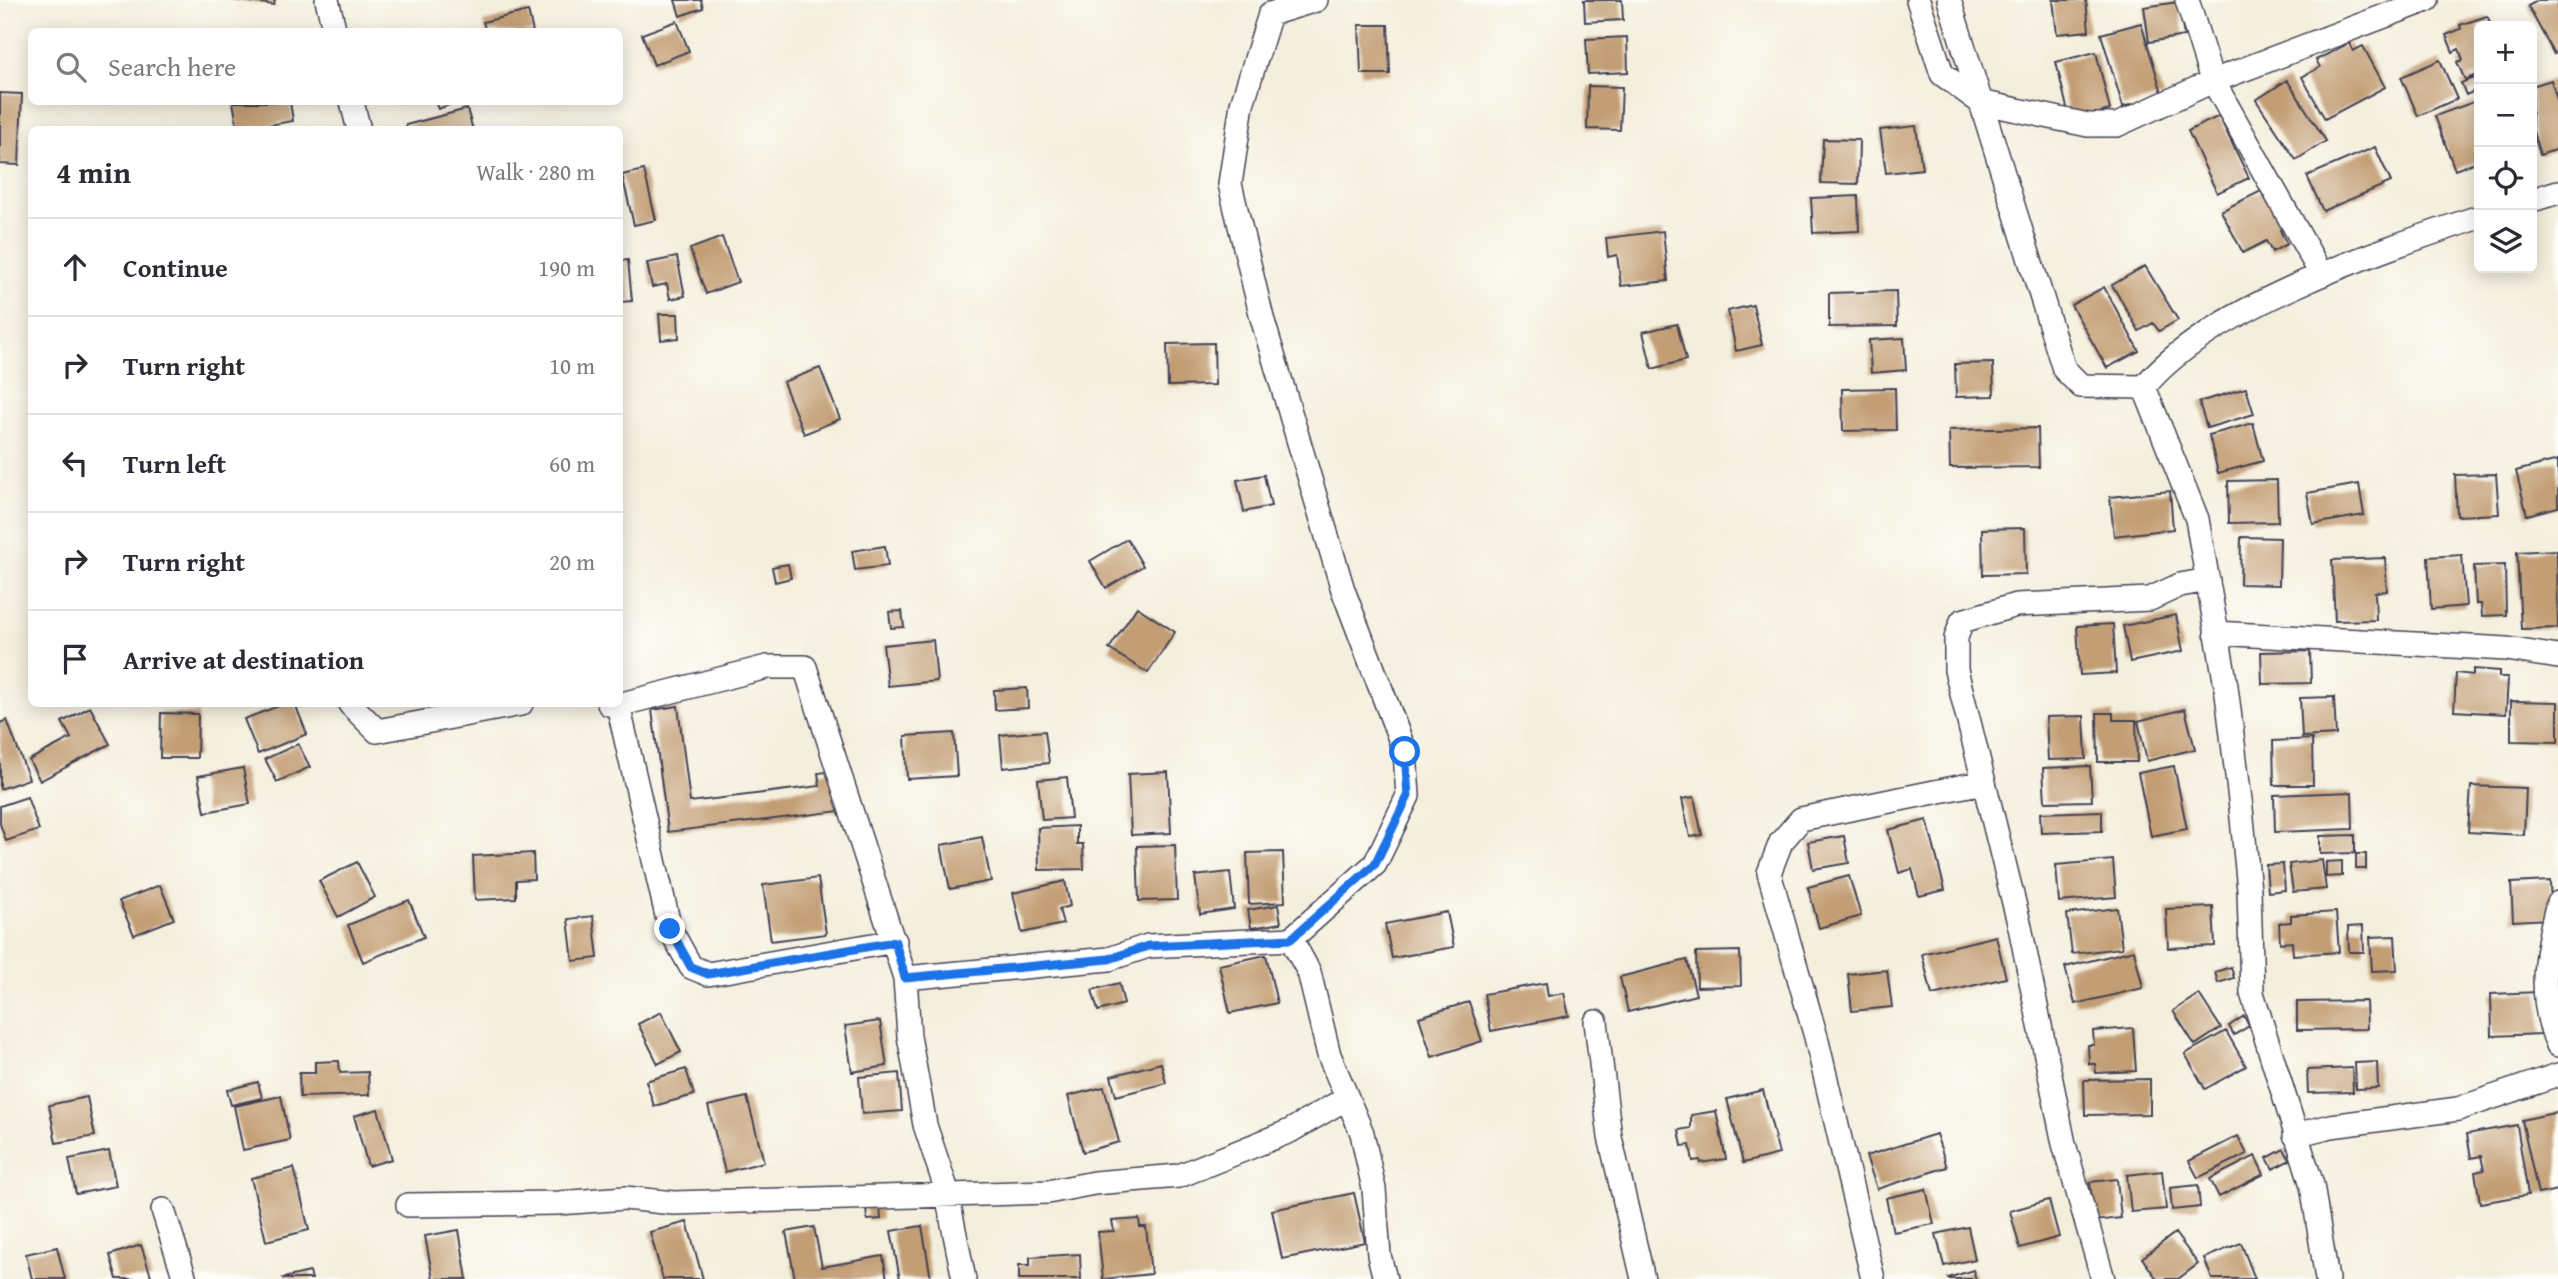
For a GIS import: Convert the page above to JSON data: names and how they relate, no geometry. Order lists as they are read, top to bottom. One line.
{"page":{"map_buttons":["+","−"],"search":"Search here","heading":["4 min","Walk · 280 m"],"list":[["Continue","190 m"],["Turn right","10 m"],["Turn left","60 m"],["Turn right","20 m"],"Arrive at destination"]}}
